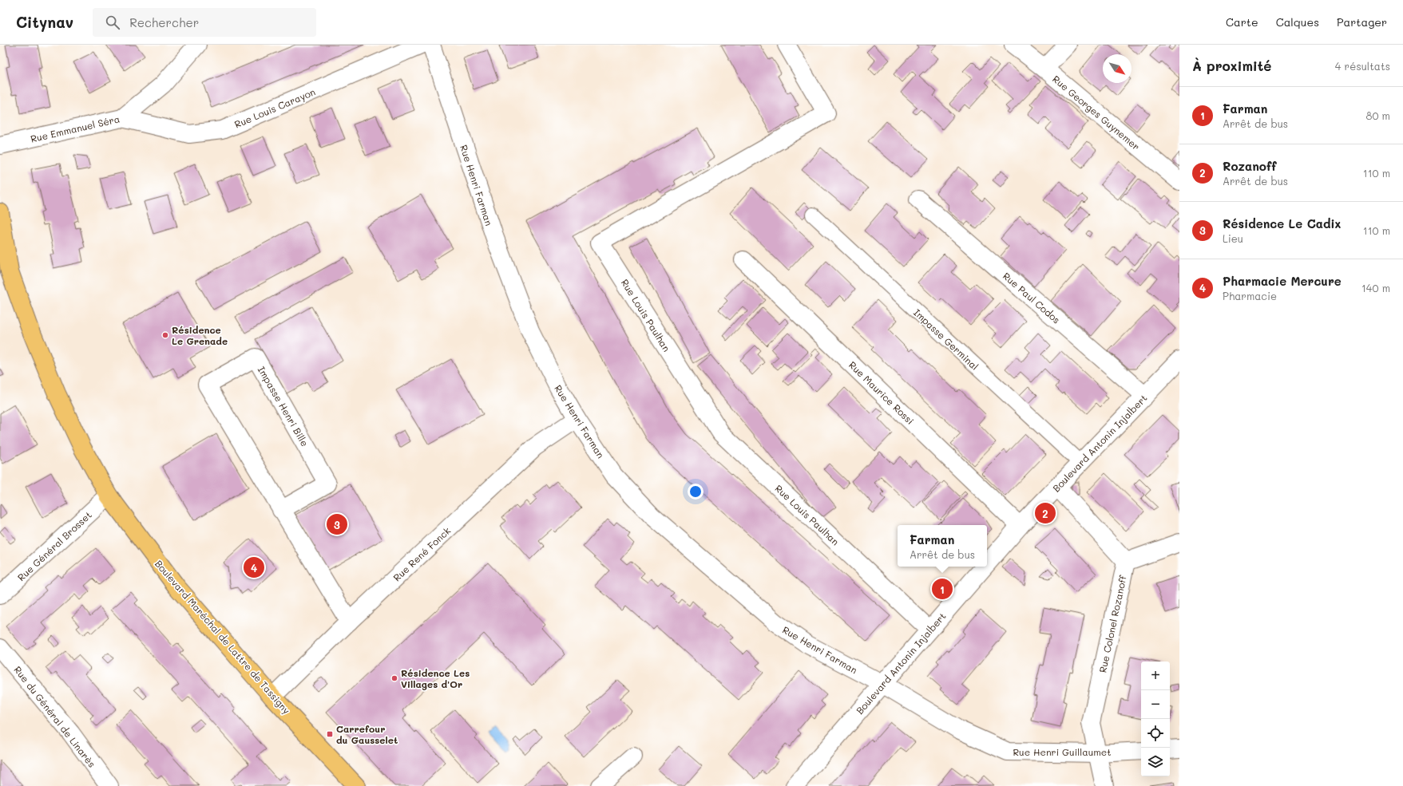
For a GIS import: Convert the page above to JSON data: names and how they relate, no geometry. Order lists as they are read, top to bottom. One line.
{"streets":{"main road":["Boulevard Maréchal de Lattre de Tassigny"],"street":["Rue Louis Carayon","Rue Georges Guynemer","Rue Emmanuel Séra","Rue Henri Farman","Rue Paul Codos","Rue Louis Paulhan","Impasse Germinal","Rue Maurice Rossi","Impasse Henri Bille","Boulevard Antonin Injalbert","Rue Général Brosset","Rue René Fonck","Rue Colonel Rozanoff","Rue du Général de Linarès","Rue Henri Guillaumet"]},"crossings":[["Rue Louis Carayon","Rue Emmanuel Séra"],["Rue Henri Farman","Boulevard Antonin Injalbert"],["Rue Henri Farman","Rue René Fonck"],["Rue Henri Farman","Rue Henri Guillaumet"],["Rue Paul Codos","Boulevard Antonin Injalbert"],["Rue Louis Paulhan","Boulevard Antonin Injalbert"],["Impasse Germinal","Boulevard Antonin Injalbert"],["Rue Maurice Rossi","Boulevard Antonin Injalbert"],["Impasse Henri Bille","Rue René Fonck"],["Boulevard Antonin Injalbert","Rue Colonel Rozanoff"],["Boulevard Antonin Injalbert","Rue Henri Guillaumet"],["Rue Général Brosset","Boulevard Maréchal de Lattre de Tassigny"],["Rue René Fonck","Boulevard Maréchal de Lattre de Tassigny"],["Rue Colonel Rozanoff","Rue Henri Guillaumet"]],"places":{"other":["Résidence Le Grenade","Résidence Les Villages d'Or"],"transit":["Carrefour du Gausselet"]},"north":"bottom right","page":{"header":"Citynav","search":"Rechercher","nav":["Carte","Calques","Partager"],"heading":["À proximité","4 résultats"],"list":[{"mark":"1","name":"Farman","note":"Arrêt de bus","value":"80 m"},{"mark":"2","name":"Rozanoff","note":"Arrêt de bus","value":"110 m"},{"mark":"3","name":"Résidence Le Cadix","note":"Lieu","value":"110 m"},{"mark":"4","name":"Pharmacie Mercure","note":"Pharmacie","value":"140 m"}],"pins":["2","3","4","1"],"popup":["Farman","Arrêt de bus"],"map_buttons":["+","−"]}}
